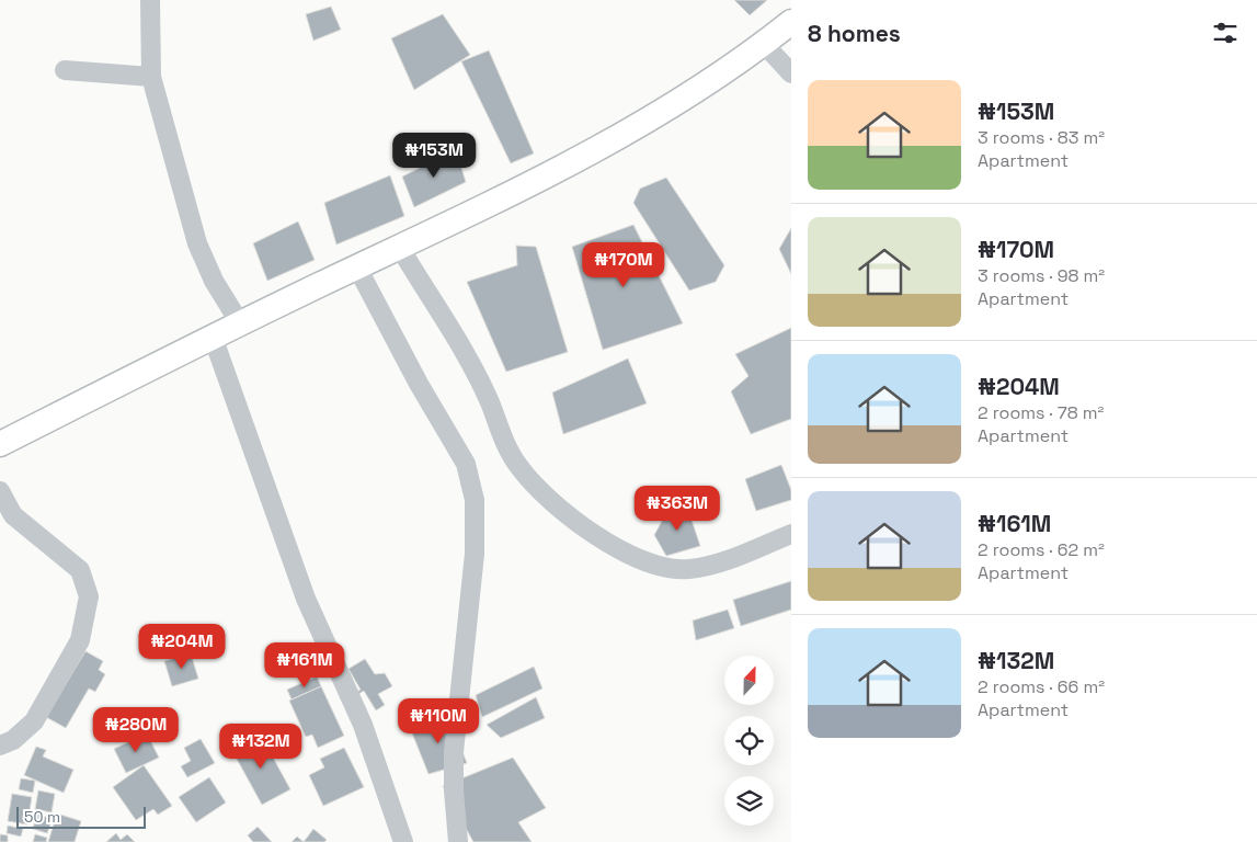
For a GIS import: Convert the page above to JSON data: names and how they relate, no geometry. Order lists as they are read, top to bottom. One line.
{"scale_bar":"50 m","north":"top","page":{"heading":"8 homes","list":[{"name":"₦153M","note":"3 rooms · 83 m² · Apartment"},{"name":"₦170M","note":"3 rooms · 98 m² · Apartment"},{"name":"₦204M","note":"2 rooms · 78 m² · Apartment"},{"name":"₦161M","note":"2 rooms · 62 m² · Apartment"},{"name":"₦132M","note":"2 rooms · 66 m² · Apartment"}],"price":["₦153M","₦170M","₦363M","₦204M","₦161M","₦110M","₦280M","₦132M"],"scale":"50 m"}}
